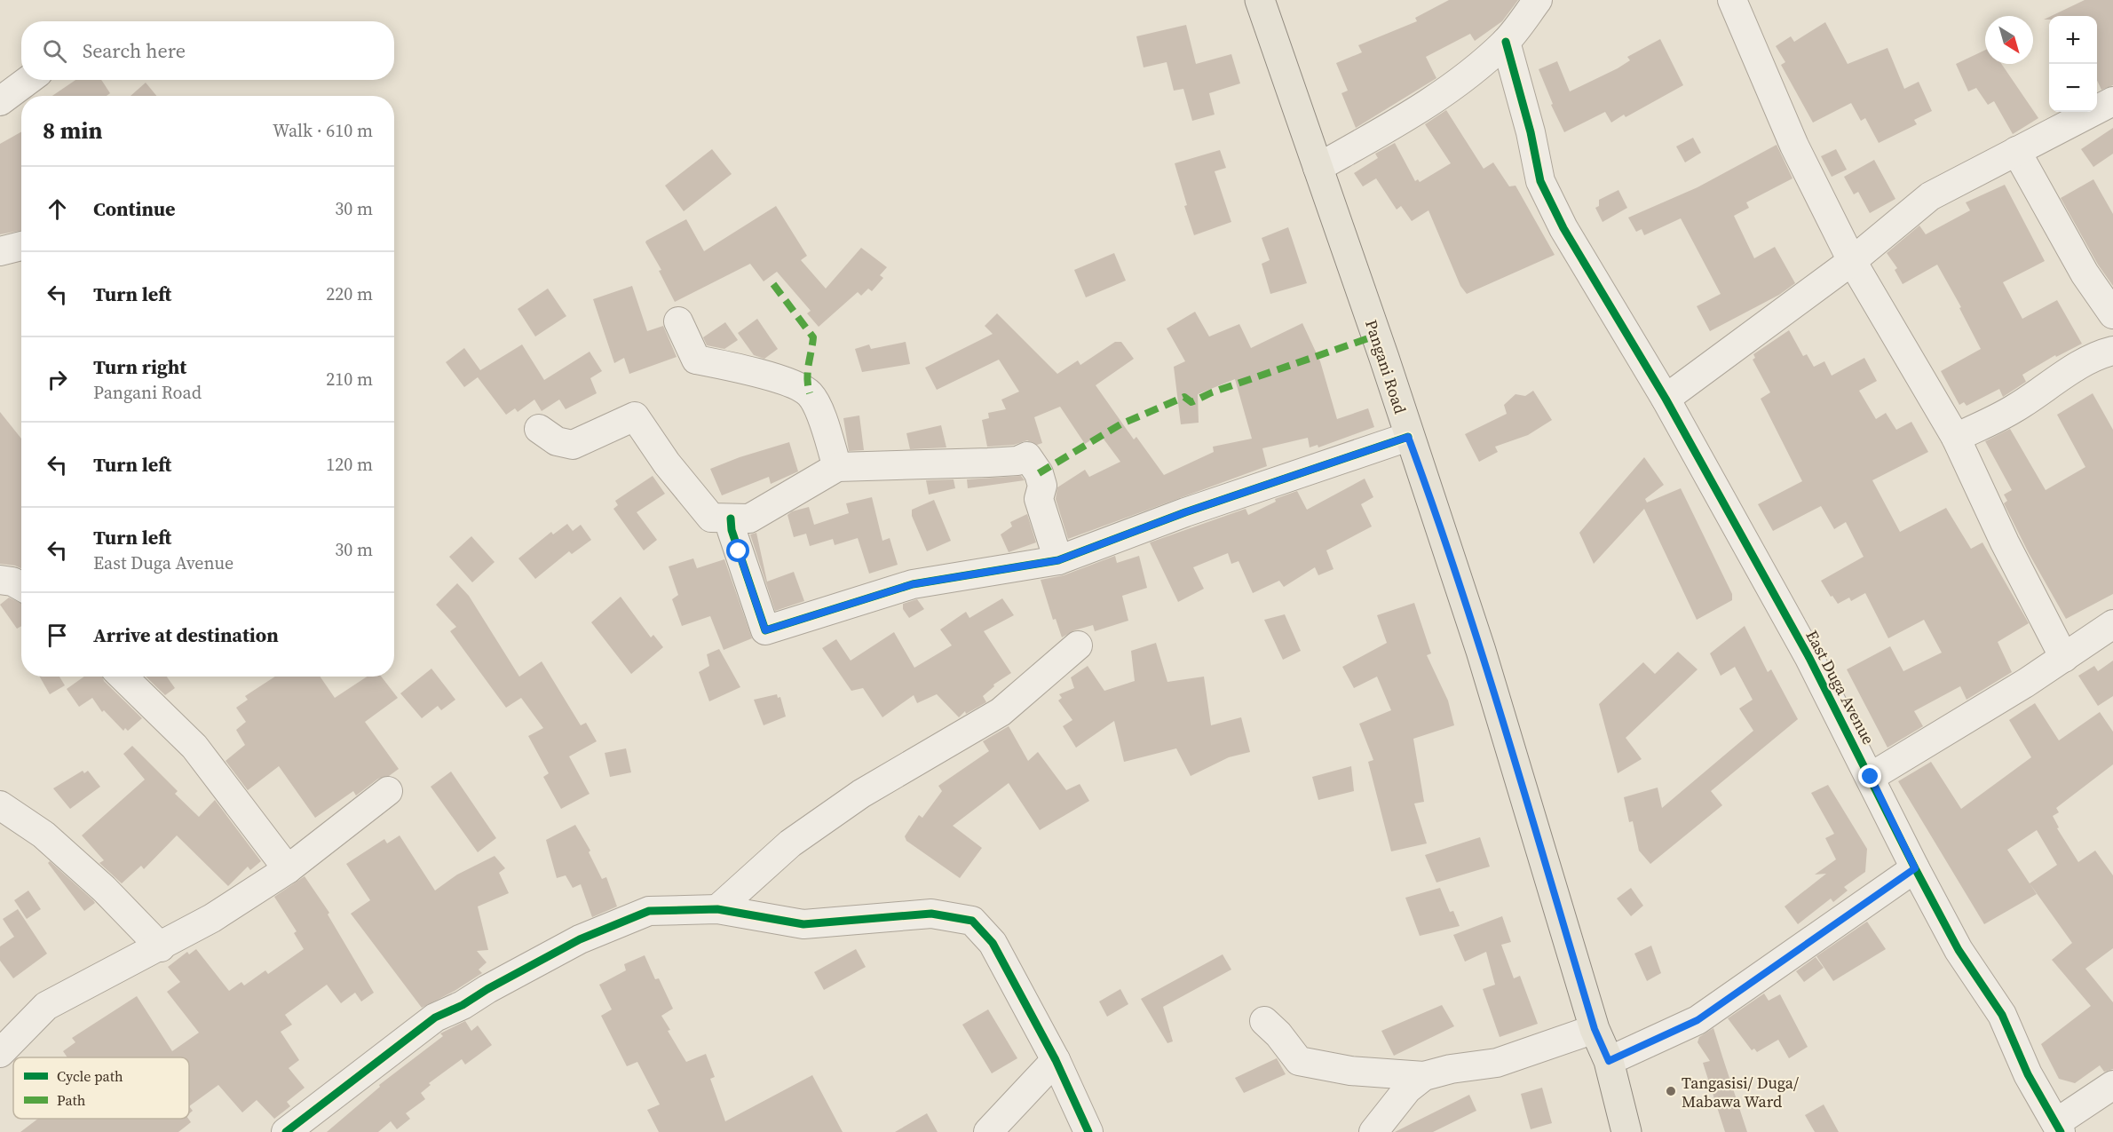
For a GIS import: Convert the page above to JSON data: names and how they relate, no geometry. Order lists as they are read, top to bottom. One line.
{"streets":{"main road":["Pangani Road"],"street":["East Duga Avenue"]},"places":["Tangasisi/ Duga/ Mabawa Ward"],"legend":["Cycle path","Path"],"north":"bottom right","page":{"map_buttons":["+","−"],"search":"Search here","heading":["8 min","Walk · 610 m"],"list":[["Continue","30 m"],["Turn left","220 m"],["Turn right","Pangani Road","210 m"],["Turn left","120 m"],["Turn left","East Duga Avenue","30 m"],"Arrive at destination"]}}
